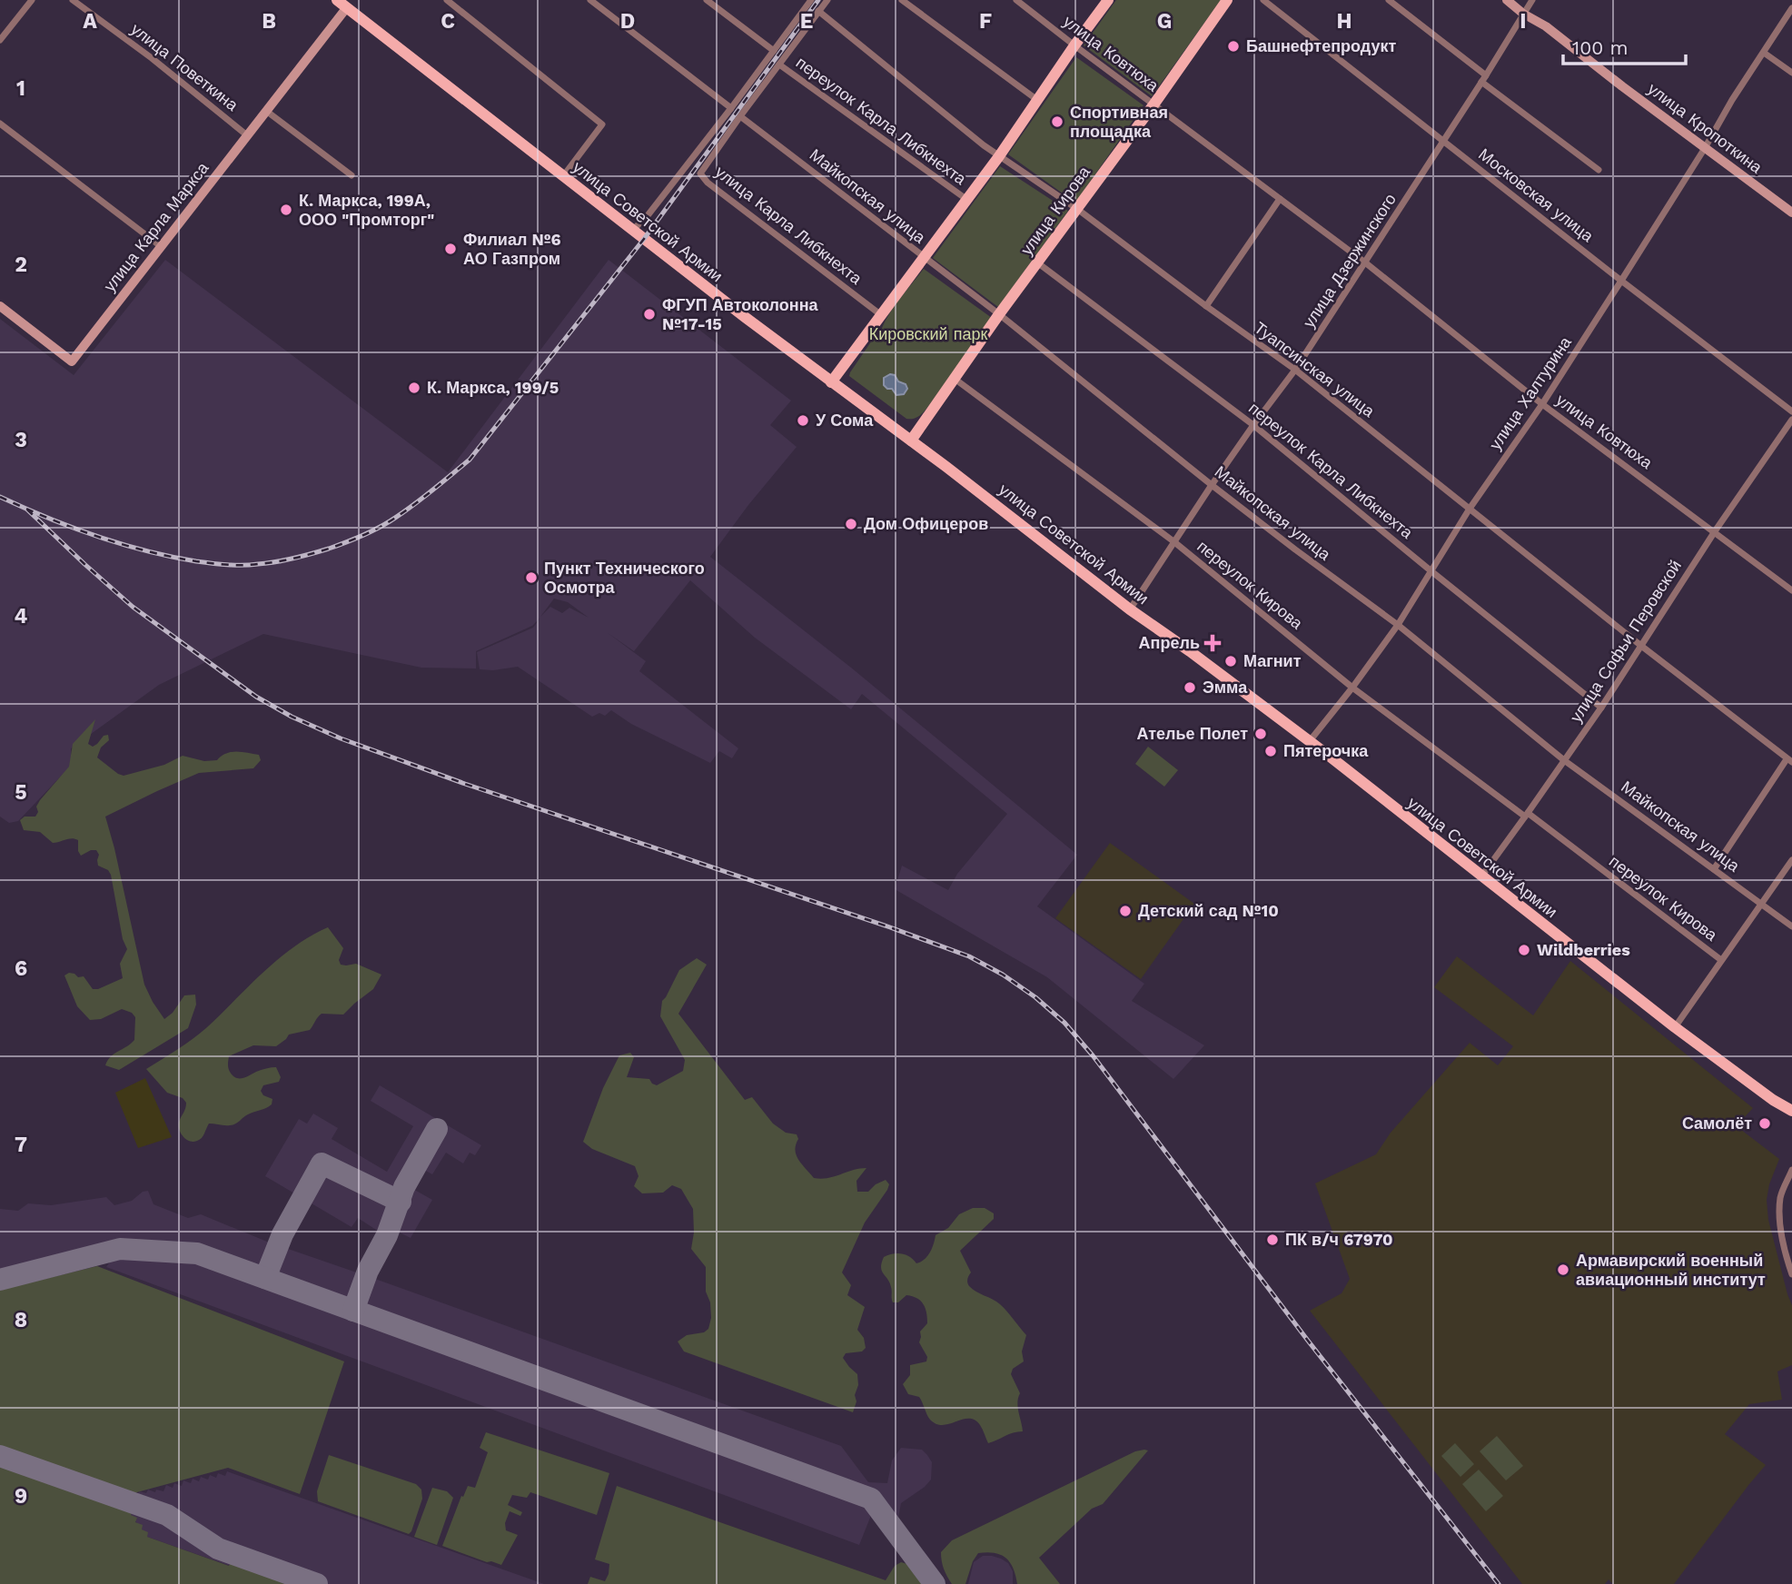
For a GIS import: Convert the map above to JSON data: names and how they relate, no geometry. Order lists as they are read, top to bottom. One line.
{"streets":{"main road":["улица Кирова","улица Советской Армии"],"street":["улица Ковтюха","улица Поветкина","переулок Карла Либкнехта","улица Кропоткина","Московская улица","Майкопская улица","улица Карла Либкнехта","улица Карла Маркса","улица Дзержинского","Туапсинская улица","улица Халтурина","переулок Кирова","улица Софьи Перовской"]},"crossings":[["улица Ковтюха","улица Кирова"],["улица Ковтюха","улица Дзержинского"],["улица Ковтюха","улица Халтурина"],["улица Ковтюха","улица Софьи Перовской"],["улица Поветкина","улица Карла Маркса"],["переулок Карла Либкнехта","улица Кирова"],["переулок Карла Либкнехта","улица Карла Либкнехта"],["переулок Карла Либкнехта","улица Дзержинского"],["переулок Карла Либкнехта","улица Халтурина"],["переулок Карла Либкнехта","улица Софьи Перовской"],["улица Кропоткина","улица Дзержинского"],["улица Кропоткина","улица Халтурина"],["Московская улица","улица Дзержинского"],["Московская улица","улица Халтурина"],["Майкопская улица","улица Кирова"],["Майкопская улица","улица Карла Либкнехта"],["Майкопская улица","улица Дзержинского"],["Майкопская улица","Туапсинская улица"],["Майкопская улица","улица Халтурина"],["Майкопская улица","улица Софьи Перовской"],["улица Кирова","улица Советской Армии"],["улица Кирова","Туапсинская улица"],["улица Кирова","переулок Кирова"],["улица Советской Армии","улица Карла Маркса"],["улица Советской Армии","улица Дзержинского"],["улица Советской Армии","улица Халтурина"],["улица Советской Армии","улица Софьи Перовской"],["улица Карла Либкнехта","Туапсинская улица"],["улица Дзержинского","Туапсинская улица"],["улица Дзержинского","переулок Кирова"],["Туапсинская улица","улица Халтурина"],["Туапсинская улица","улица Софьи Перовской"],["улица Халтурина","переулок Кирова"],["переулок Кирова","улица Софьи Перовской"]],"parks":["Кировский парк"],"places":{"other":["Башнефтепродукт","Спортивная площадка","К. Маркса, 199А, ООО \"Промторг\"","Филиал №6 АО Газпром","ФГУП Автоколонна №17-15","К. Маркса, 199/5","У Сома","Дом Офицеров","Пункт Технического Осмотра","Магнит","Эмма","Ателье Полет","Пятерочка","Детский сад №10","Wildberries","Самолёт","ПК в/ч 67970","Армавирский военный авиационный институт"],"health":["Апрель"]},"scale_bar":"100 m","grid":{"columns":["A","B","C","D","E","F","G","H","I"],"rows":["1","2","3","4","5","6","7","8","9"]}}
